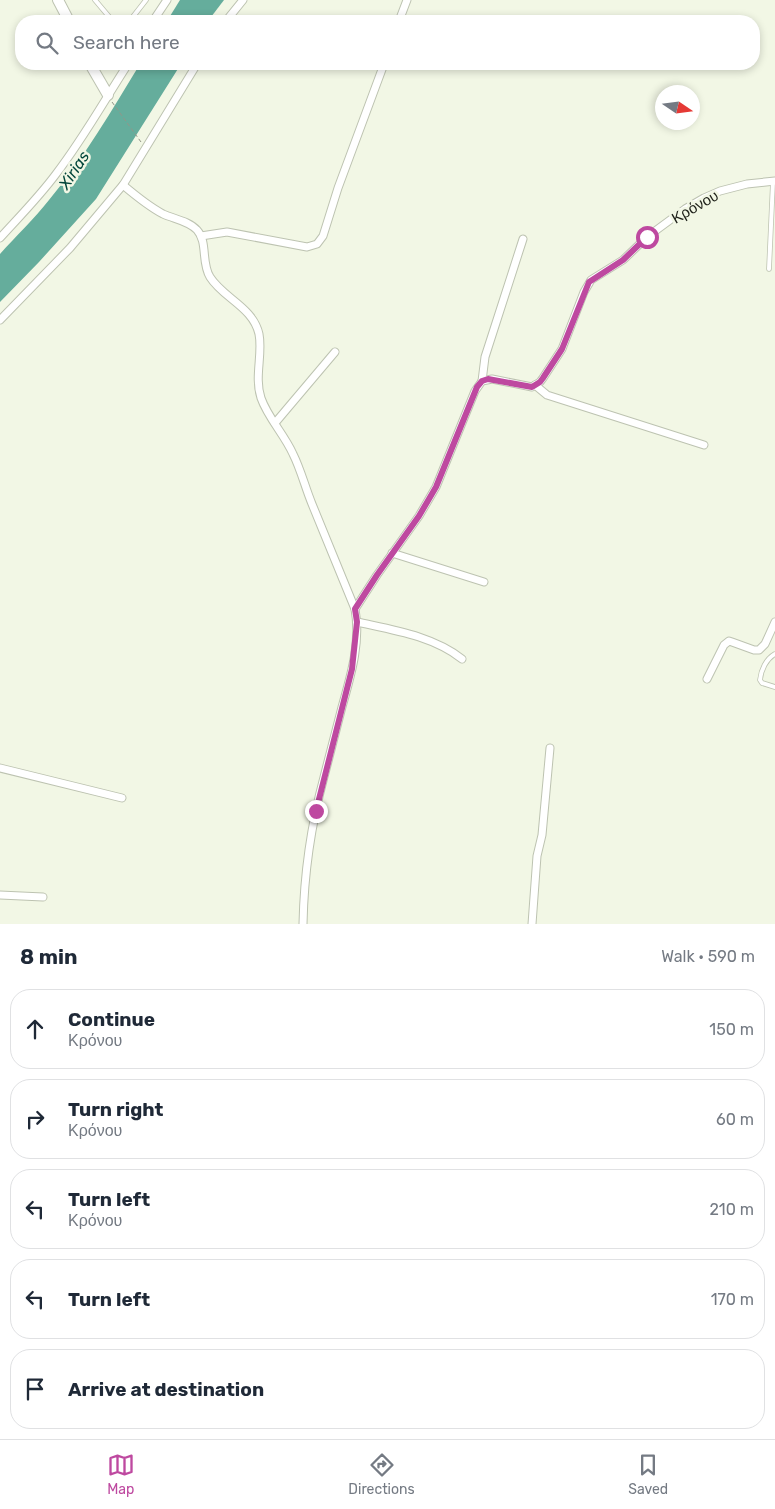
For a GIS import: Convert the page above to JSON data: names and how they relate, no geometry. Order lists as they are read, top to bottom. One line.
{"streets":{"street":["Κρόνου"]},"water":["Xirias"],"north":"right","page":{"search":"Search here","heading":["8 min","Walk · 590 m"],"list":[["Continue","Κρόνου","150 m"],["Turn right","Κρόνου","60 m"],["Turn left","Κρόνου","210 m"],["Turn left","170 m"],"Arrive at destination"],"nav":["Map","Directions","Saved"]}}
